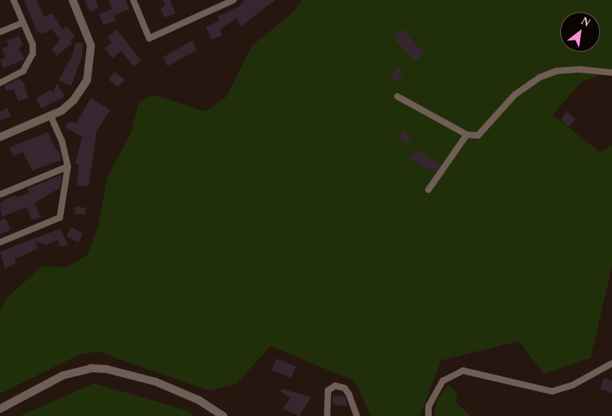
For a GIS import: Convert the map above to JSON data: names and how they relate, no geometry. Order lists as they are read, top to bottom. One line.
{"north":"top right"}
